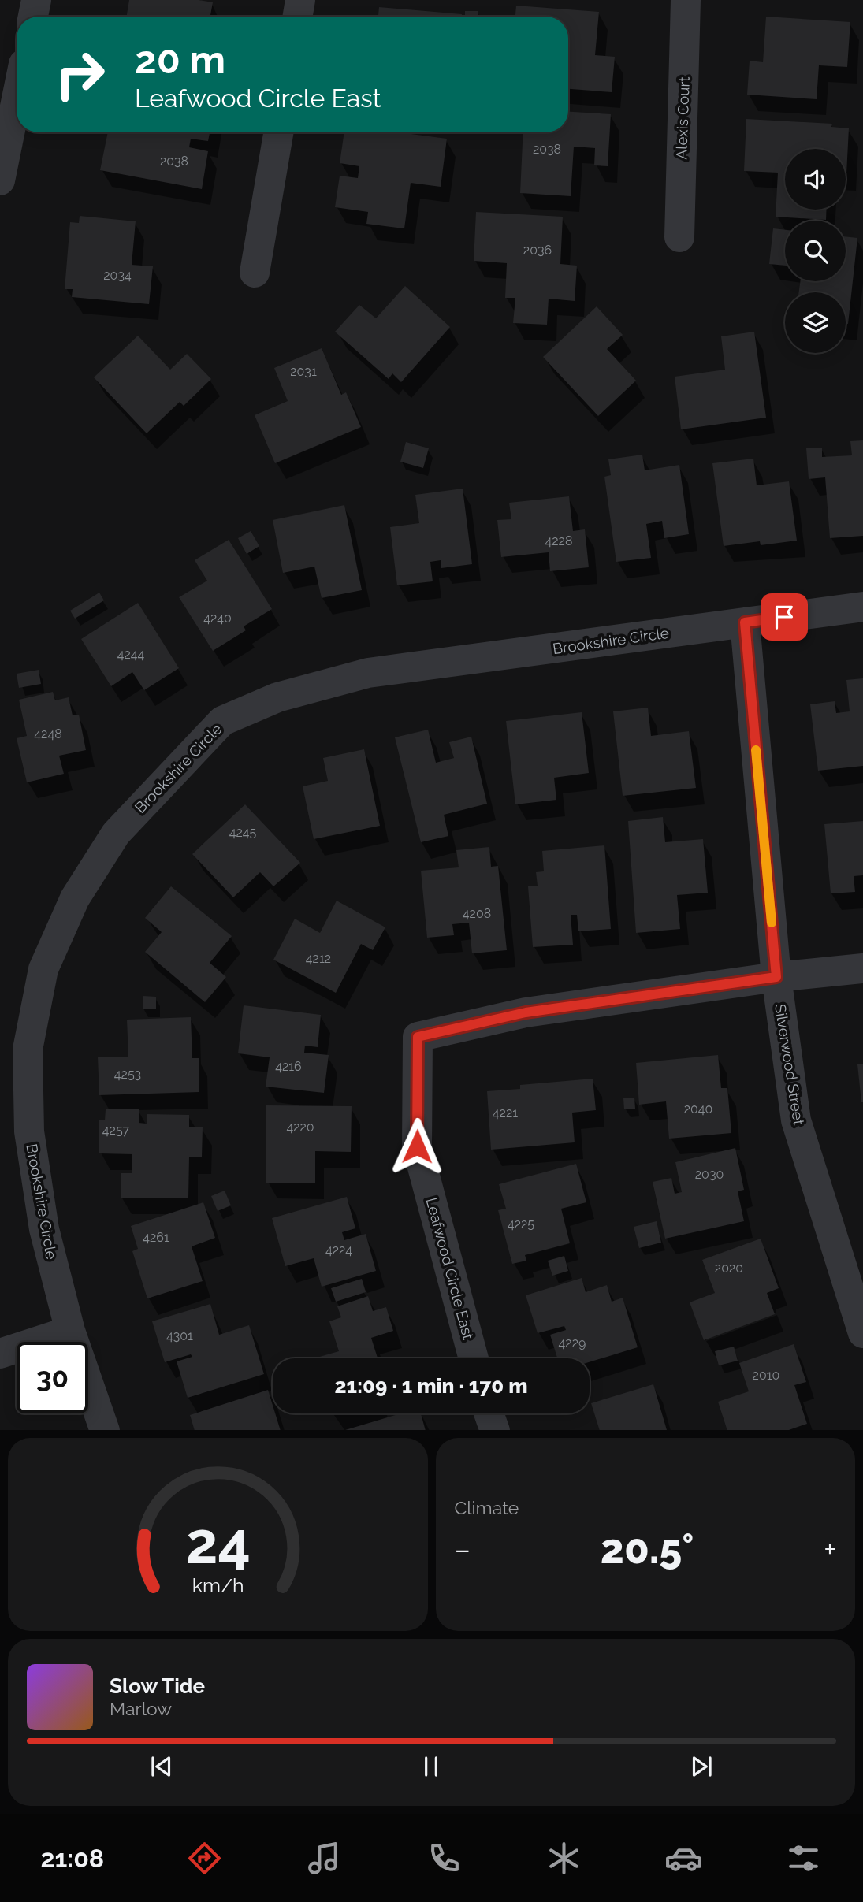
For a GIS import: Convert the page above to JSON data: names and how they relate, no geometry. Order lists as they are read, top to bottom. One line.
{"streets":{"street":["Alexis Court","Brookshire Circle","Silverwood Street","Leafwood Circle East"]},"crossings":[["Brookshire Circle","Silverwood Street"],["Silverwood Street","Leafwood Circle East"]],"house_numbers":["2038","2038","2036","2034","2031","4228","4240","4244","4248","4245","4208","4212","4216","4253","2040","4221","4220","4257","2030","4225","4261","4224","2020","4301","4229","2010"],"page":{"turn":["20 m","Leafwood Circle East"],"limit":"30","trip":"21:09 · 1 min · 170 m","tile":"Climate","heat":["−","20.5°","+"],"song":["Slow Tide","Marlow"],"tabs":"21:08","gauge":["24","km/h"]}}
